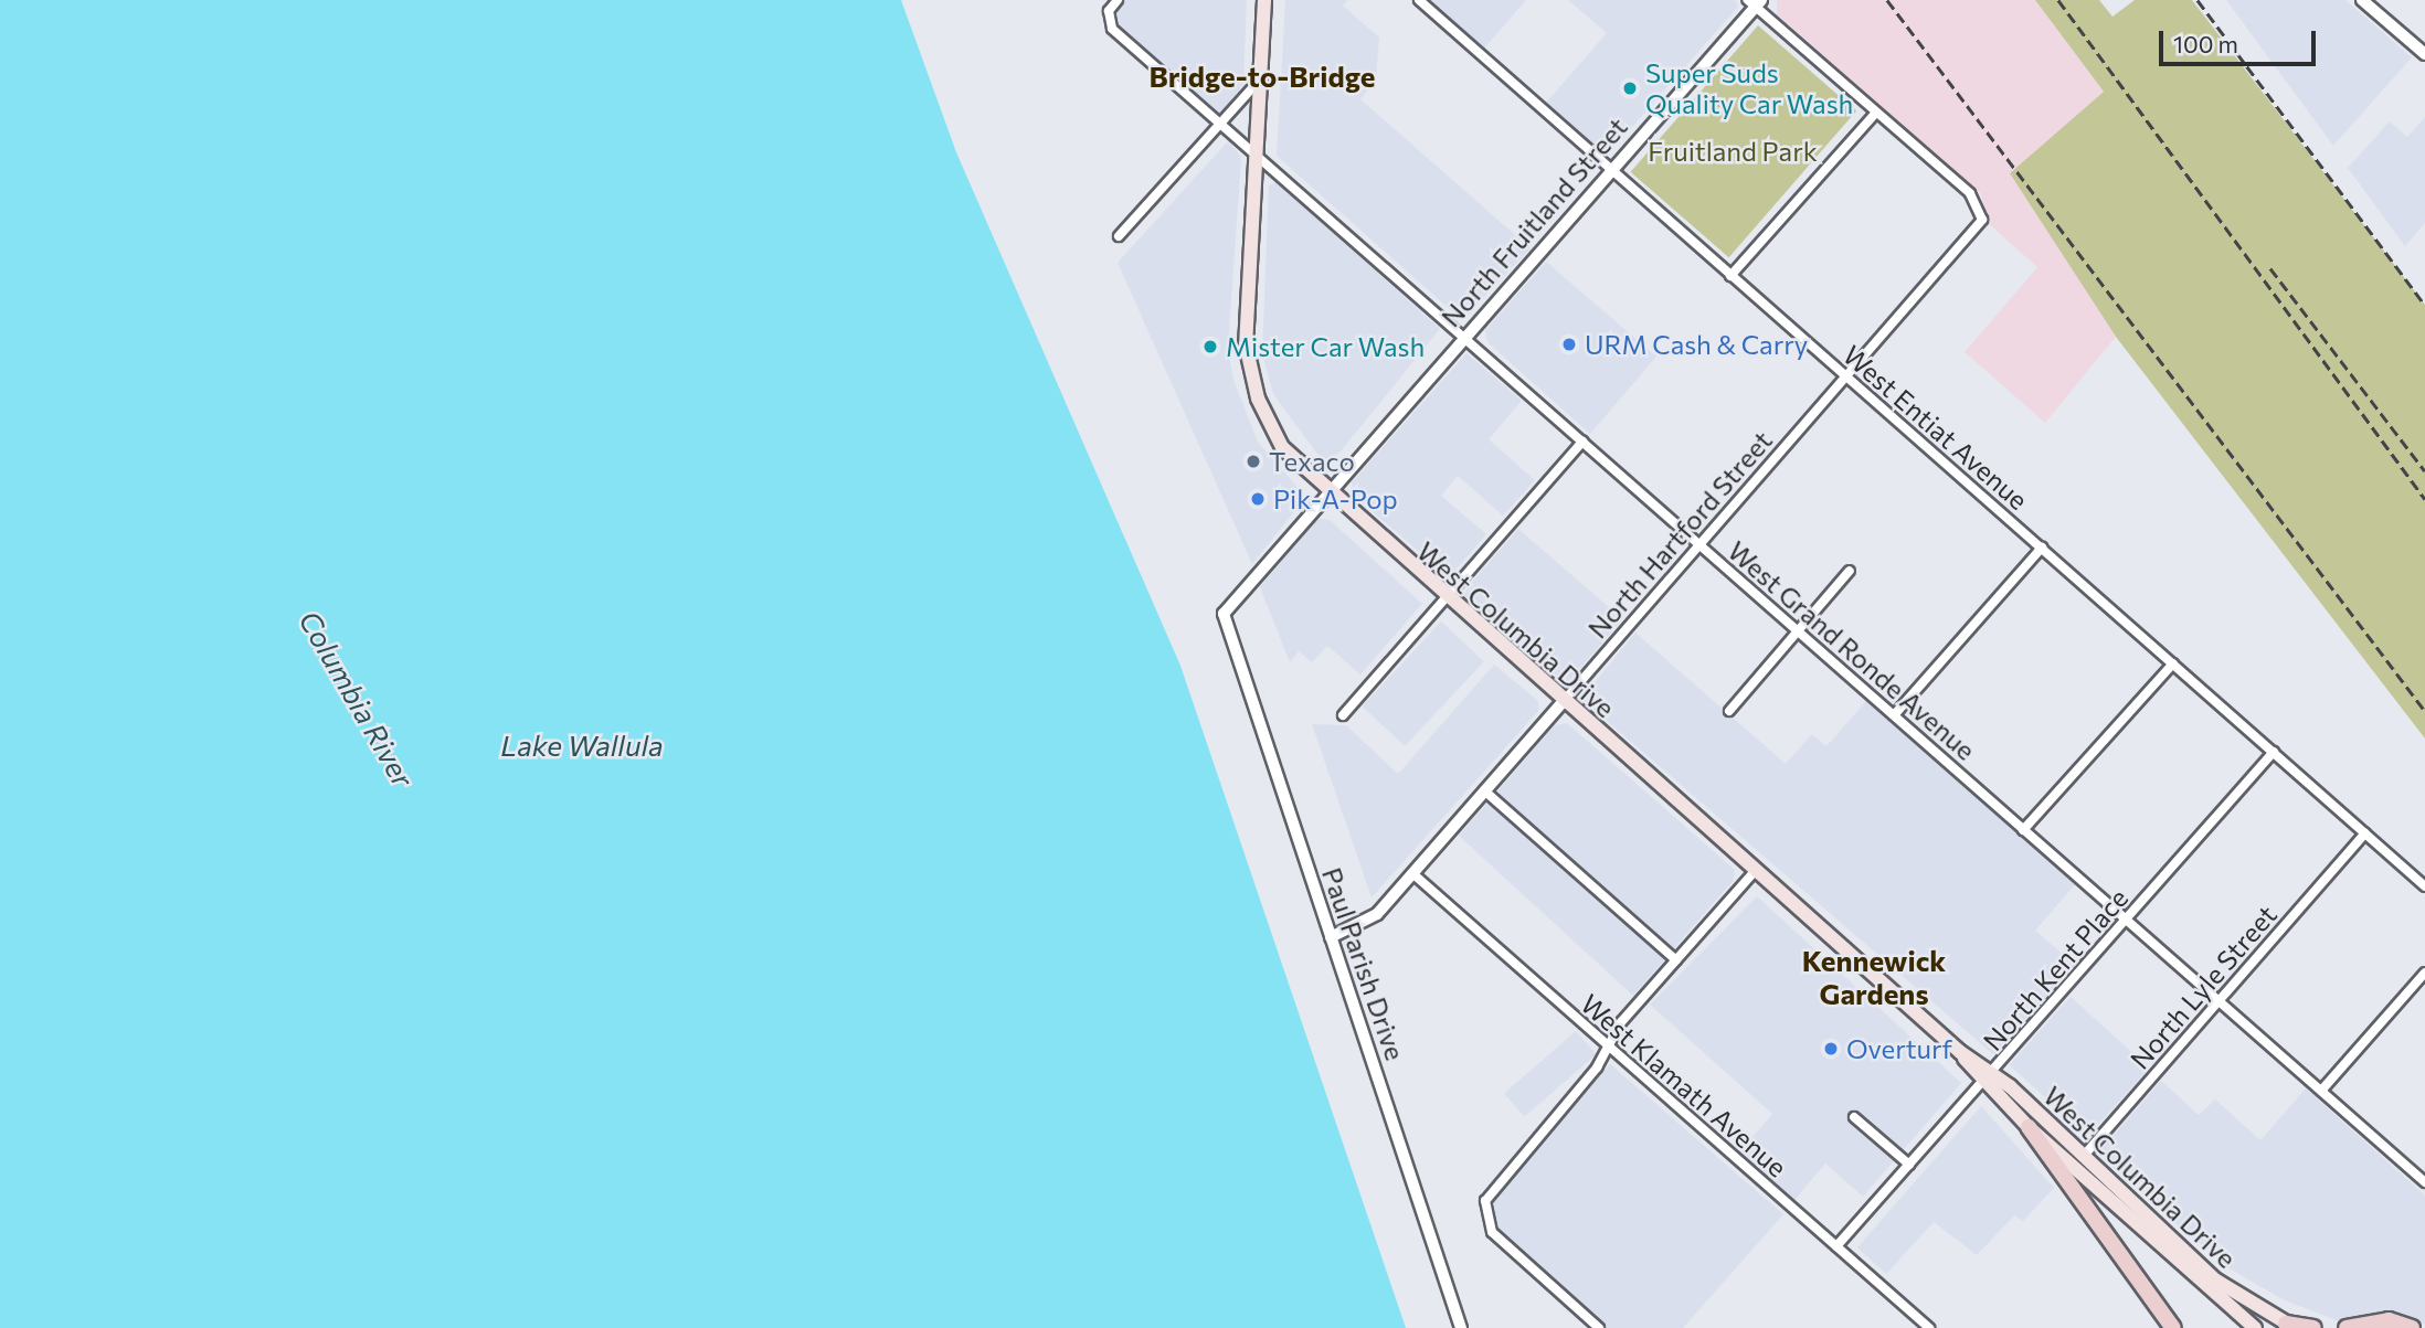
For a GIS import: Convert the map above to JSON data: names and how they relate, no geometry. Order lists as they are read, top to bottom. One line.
{"streets":{"main road":["West Columbia Drive"],"street":["North Fruitland Street","West Entiat Avenue","North Hartford Street","West Grand Ronde Avenue","Paul Parish Drive","North Kent Place","North Lyle Street","West Klamath Avenue"]},"crossings":[["North Fruitland Street","West Entiat Avenue"],["North Fruitland Street","West Columbia Drive"],["North Fruitland Street","West Grand Ronde Avenue"],["North Fruitland Street","Paul Parish Drive"],["West Entiat Avenue","North Hartford Street"],["West Entiat Avenue","North Kent Place"],["West Entiat Avenue","North Lyle Street"],["North Hartford Street","West Columbia Drive"],["North Hartford Street","West Grand Ronde Avenue"],["North Hartford Street","Paul Parish Drive"],["North Hartford Street","West Klamath Avenue"],["West Columbia Drive","West Grand Ronde Avenue"],["West Columbia Drive","North Kent Place"],["West Columbia Drive","North Lyle Street"],["West Grand Ronde Avenue","North Kent Place"],["West Grand Ronde Avenue","North Lyle Street"],["North Kent Place","West Klamath Avenue"]],"districts":["Bridge-to-Bridge","Kennewick Gardens"],"water":["Columbia River","Lake Wallula"],"parks":["Fruitland Park"],"places":["Super Suds Quality Car Wash","URM Cash & Carry","Mister Car Wash","Texaco","Pik-A-Pop","Overturf"],"scale_bar":"100 m"}
